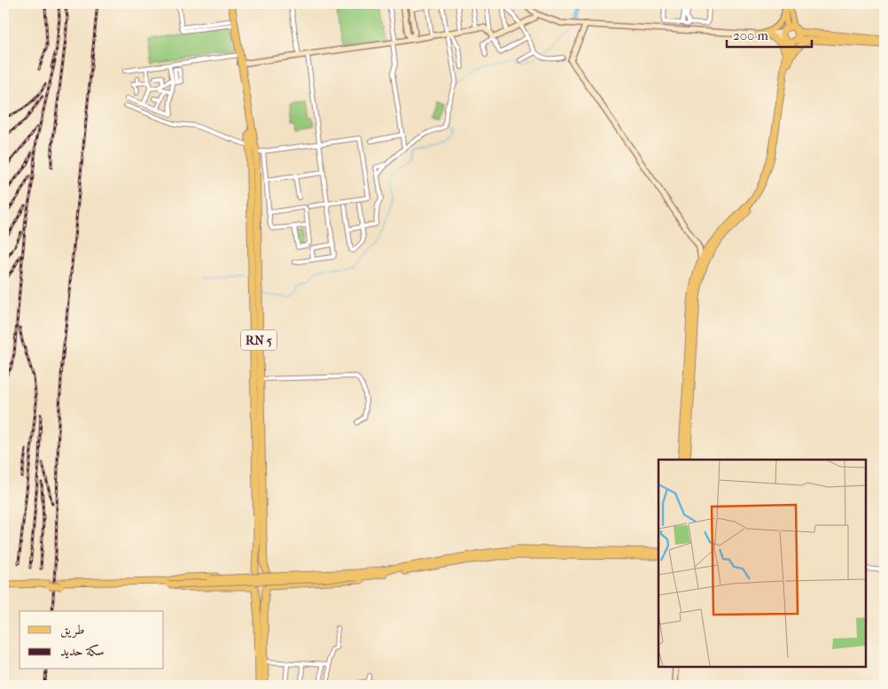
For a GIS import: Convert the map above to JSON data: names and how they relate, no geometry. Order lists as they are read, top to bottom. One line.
{"streets":{"highway":["RN 5"]},"legend":["طريق","سكة حديد"],"scale_bar":"200 m"}
